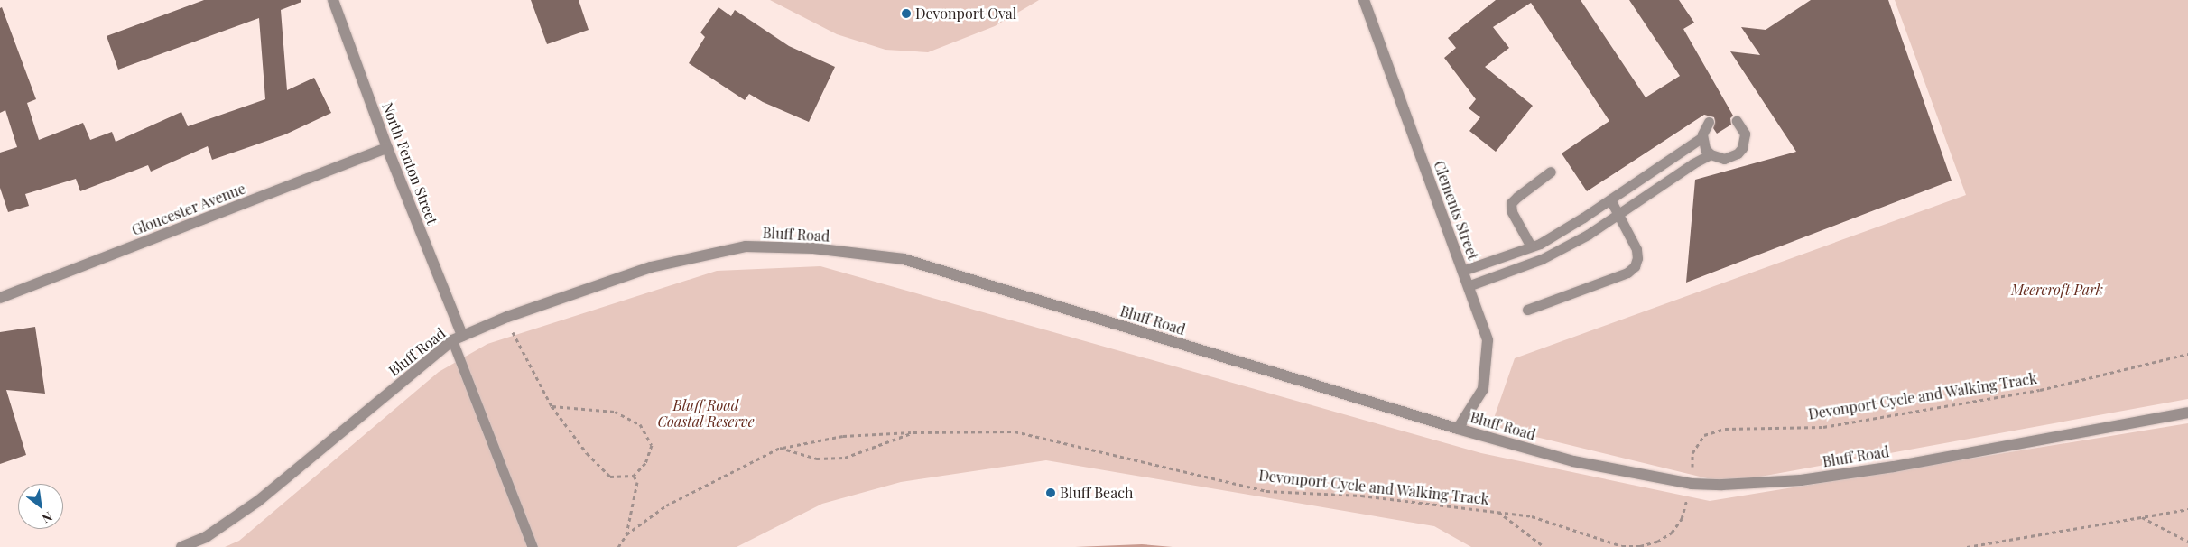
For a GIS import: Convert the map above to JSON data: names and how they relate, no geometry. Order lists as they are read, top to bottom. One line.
{"streets":{"street":["North Fenton Street","Gloucester Avenue","Clements Street","Bluff Road"],"path":["Devonport Cycle and Walking Track"]},"crossings":[["North Fenton Street","Gloucester Avenue"],["North Fenton Street","Bluff Road"],["Clements Street","Bluff Road"],["Bluff Road","Devonport Cycle and Walking Track"]],"parks":["Meercroft Park","Bluff Road Coastal Reserve"],"places":["Devonport Oval","Bluff Beach"],"north":"bottom right"}
